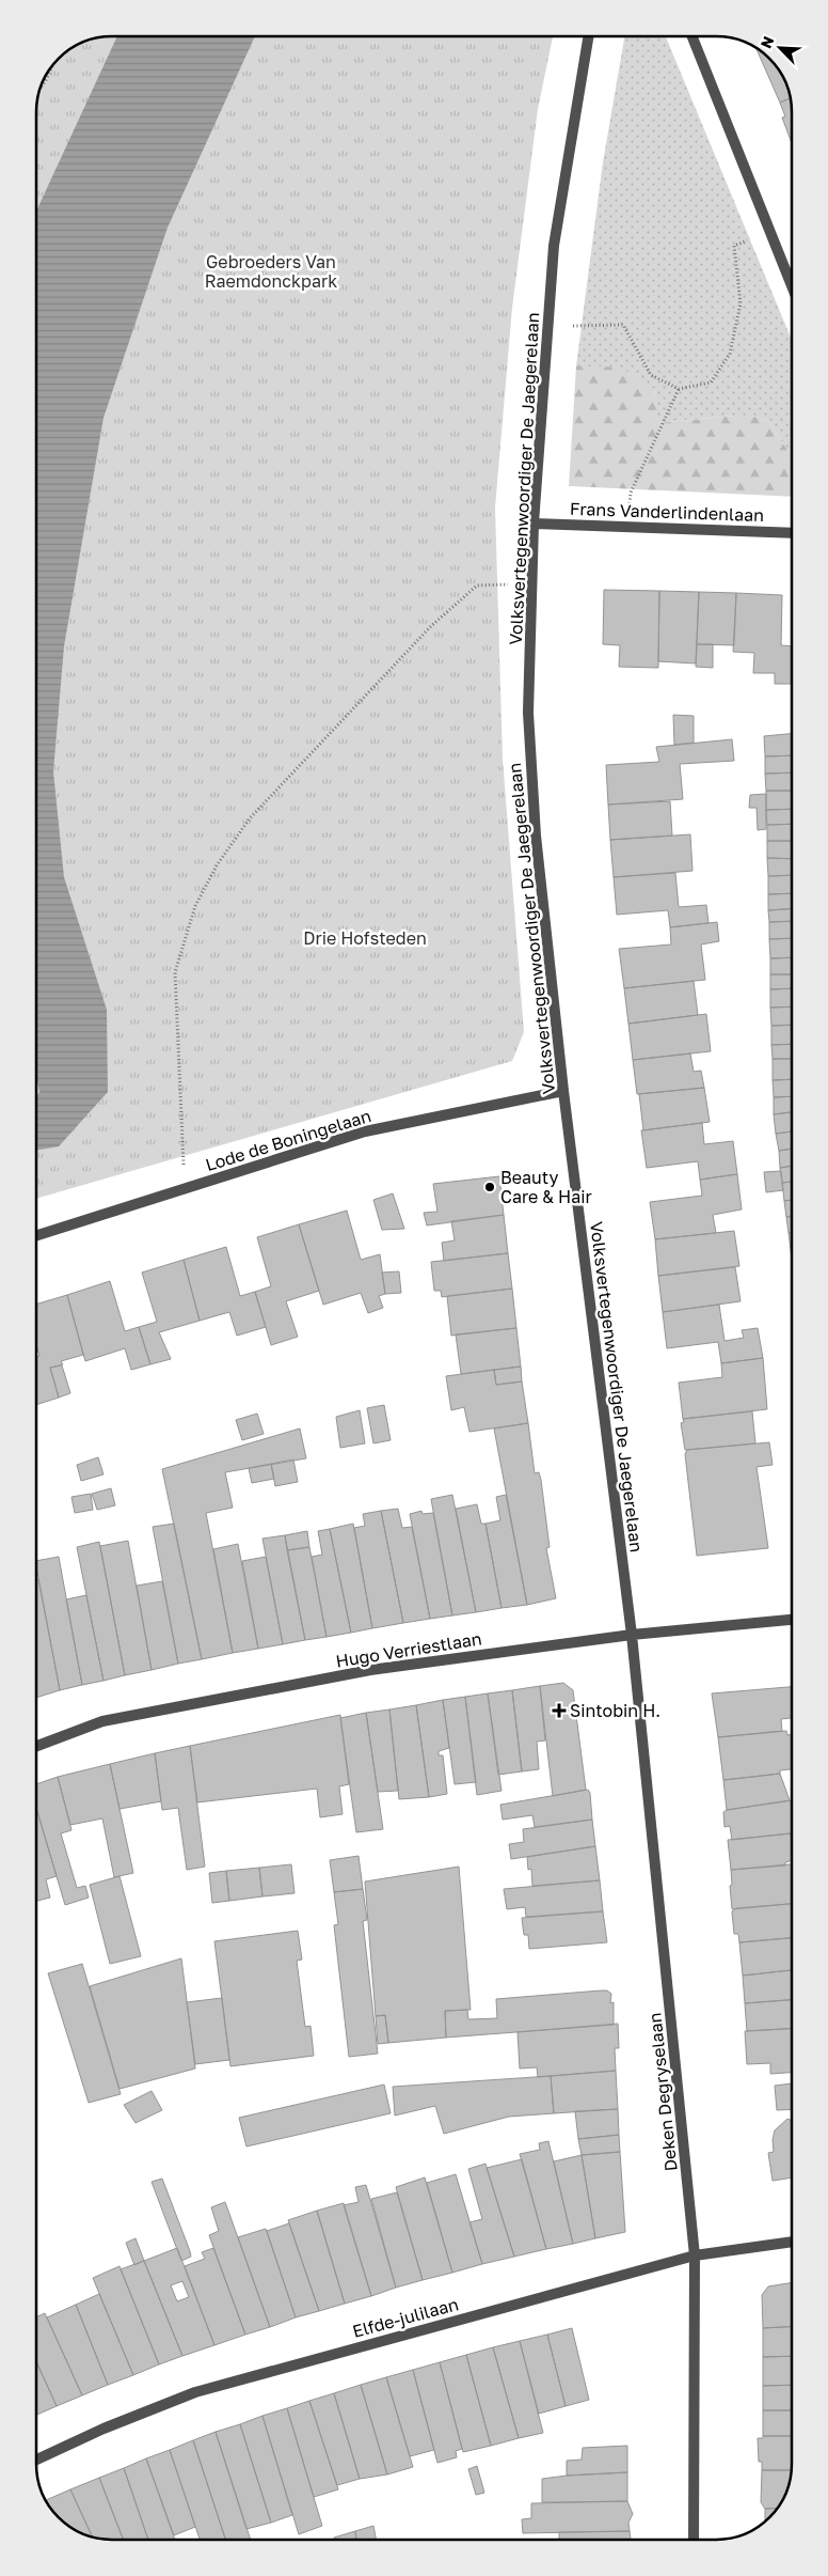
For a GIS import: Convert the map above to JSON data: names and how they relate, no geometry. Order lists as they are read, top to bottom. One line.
{"streets":{"street":["Volksvertegenwoordiger De Jaegerelaan","Frans Vanderlindenlaan","Lode de Boningelaan","Hugo Verriestlaan","Deken Degryselaan","Elfde-julilaan"]},"crossings":[["Volksvertegenwoordiger De Jaegerelaan","Frans Vanderlindenlaan"],["Volksvertegenwoordiger De Jaegerelaan","Lode de Boningelaan"],["Volksvertegenwoordiger De Jaegerelaan","Hugo Verriestlaan"],["Volksvertegenwoordiger De Jaegerelaan","Deken Degryselaan"],["Hugo Verriestlaan","Deken Degryselaan"],["Deken Degryselaan","Elfde-julilaan"]],"parks":["Gebroeders Van Raemdonckpark","Drie Hofsteden"],"places":{"other":["Beauty Care & Hair"],"health":["Sintobin H."]},"north":"top left"}
